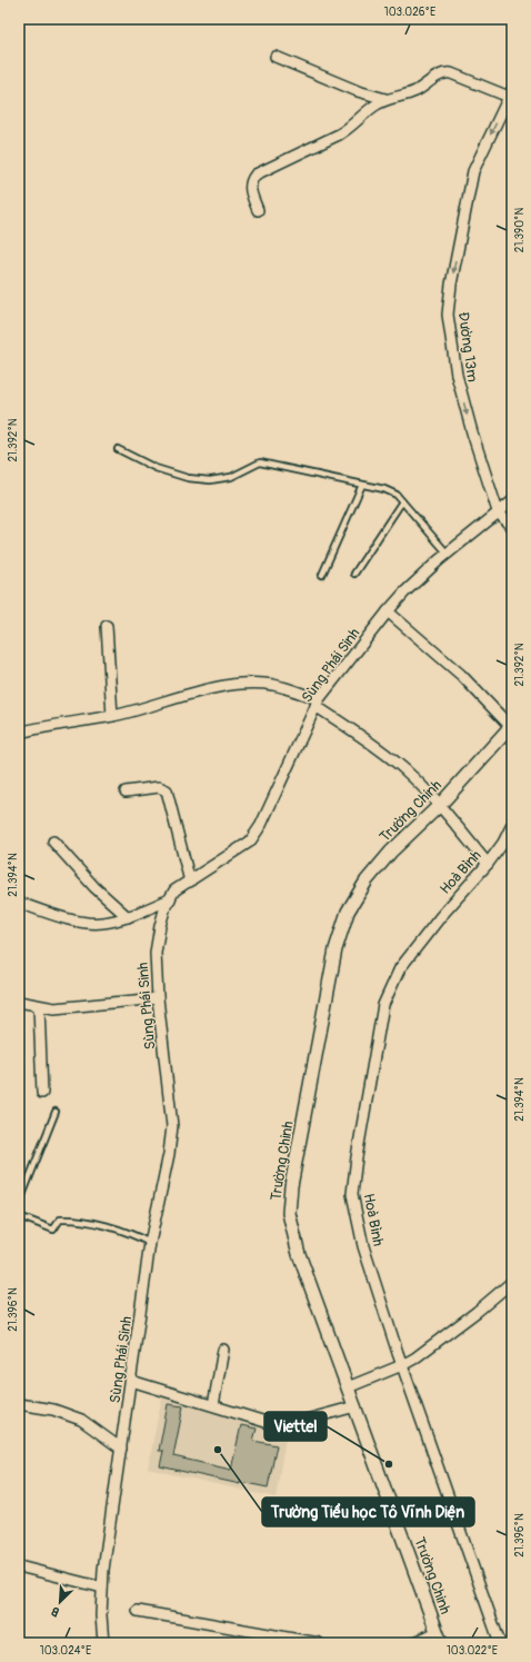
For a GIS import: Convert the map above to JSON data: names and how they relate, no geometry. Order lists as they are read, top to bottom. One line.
{"streets":{"street":["Đường 13m","Sùng Phái Sinh","Trường Chinh","Hoà Bình"]},"crossings":[["Đường 13m","Sùng Phái Sinh"]],"one_way":["Đường 13m"],"places":["Trường Tiểu học Tô Vĩnh Diện","Viettel"],"north":"bottom left","coordinates":["103.026°E","21.390°N","21.392°N","21.394°N","21.396°N","103.024°E","103.022°E"]}
